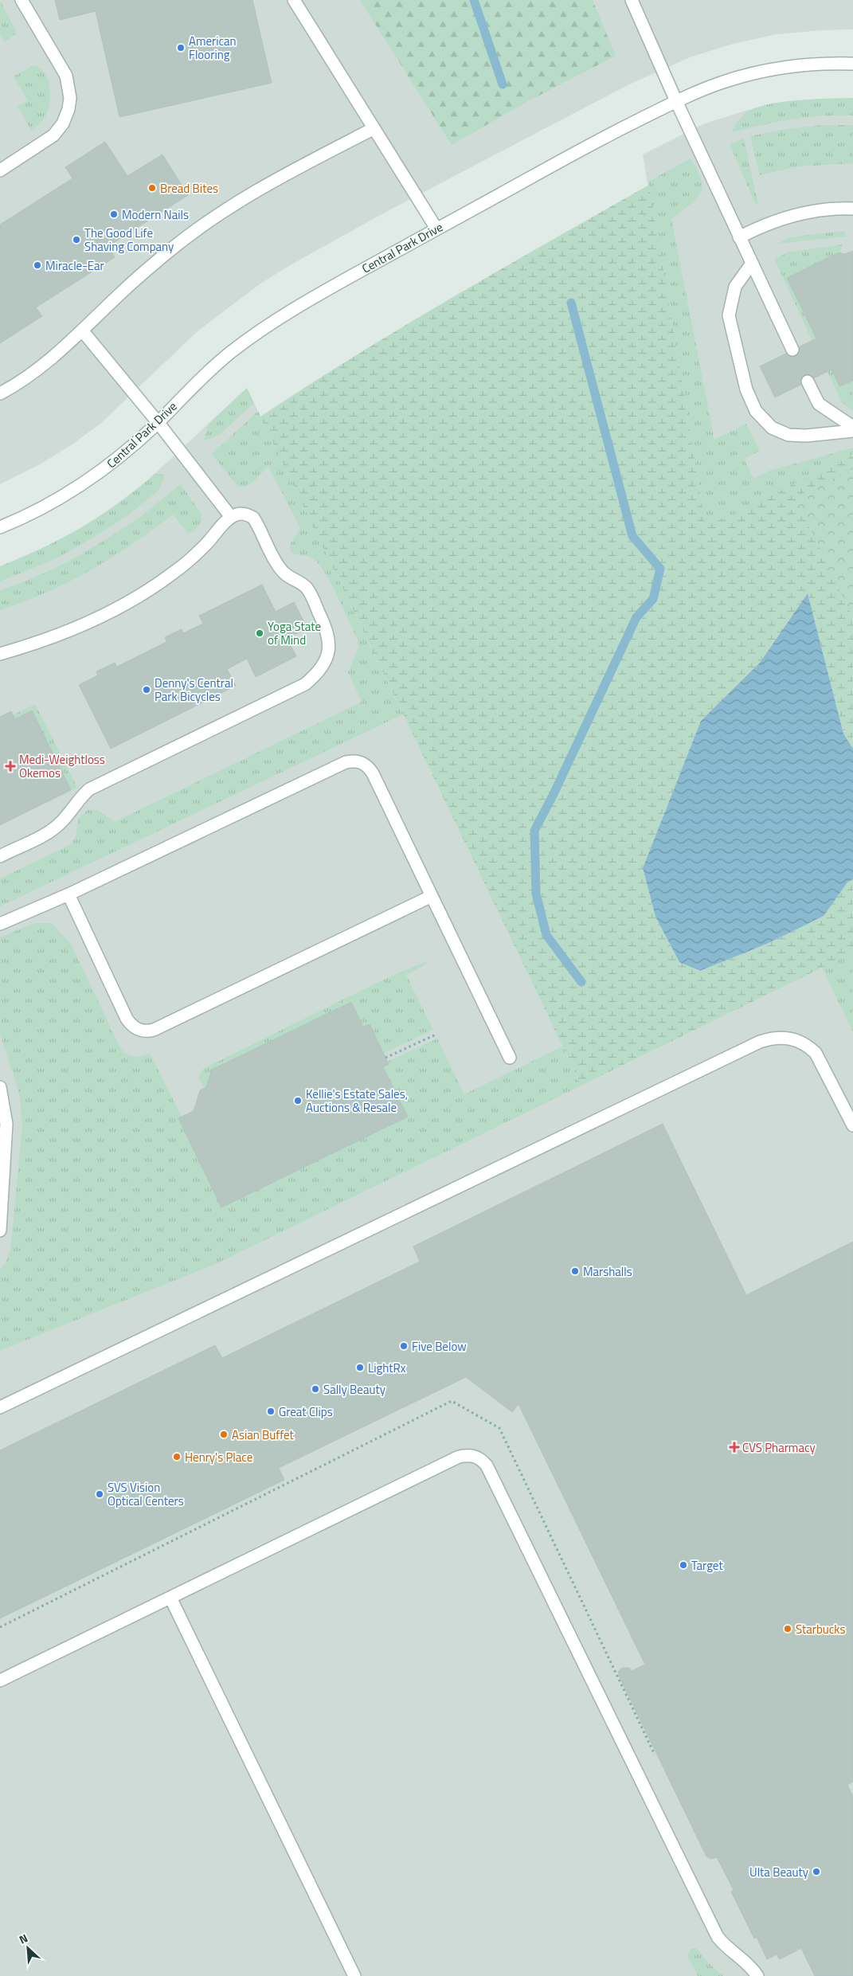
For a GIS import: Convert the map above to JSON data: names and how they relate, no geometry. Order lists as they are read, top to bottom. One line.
{"streets":{"street":["Central Park Drive"]},"places":{"other":["American Flooring","Bread Bites","Modern Nails","The Good Life Shaving Company","Miracle-Ear","Yoga State of Mind","Denny's Central Park Bicycles","Kellie's Estate Sales, Auctions & Resale","Marshalls","Five Below","LightRx","Sally Beauty","Great Clips","Asian Buffet","Henry's Place","SVS Vision Optical Centers","Target","Starbucks","Ulta Beauty"],"health":["Medi-Weightloss Okemos","CVS Pharmacy"]},"north":"top left"}
